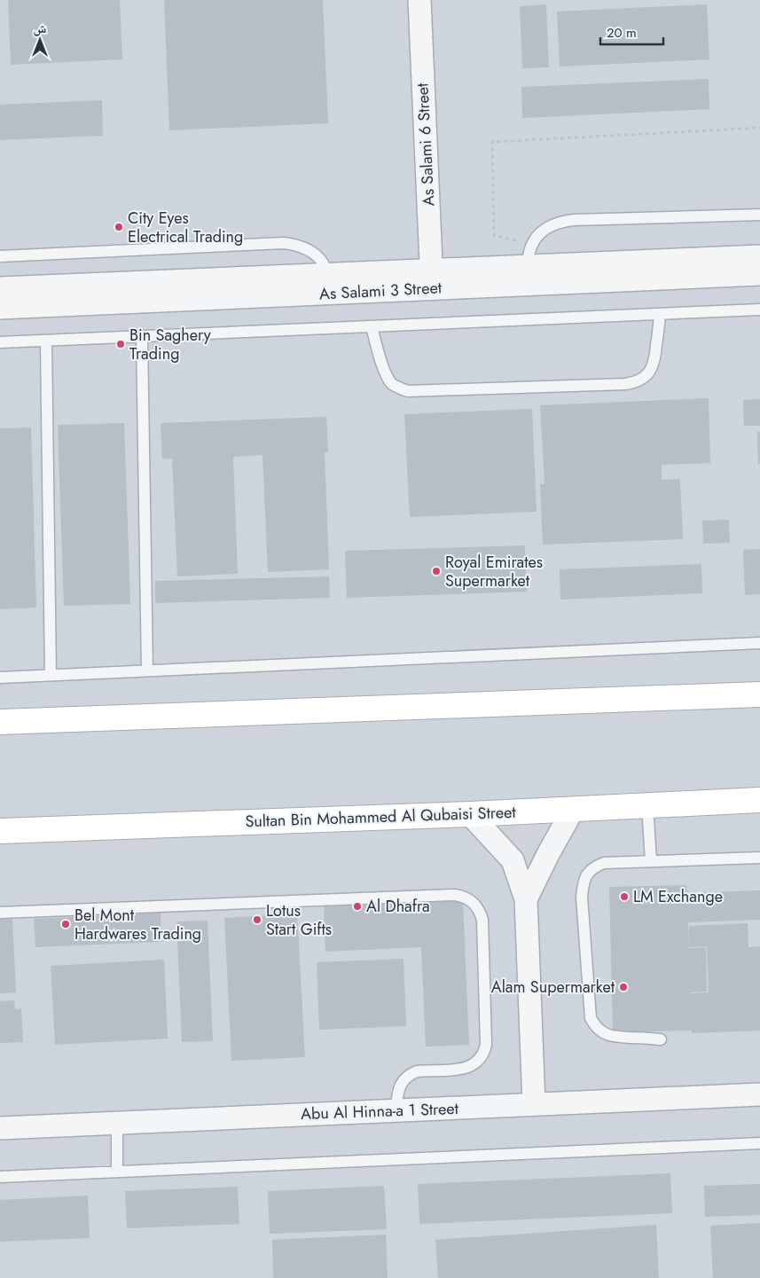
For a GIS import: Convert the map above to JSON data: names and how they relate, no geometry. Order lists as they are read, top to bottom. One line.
{"streets":{"main road":["Sultan Bin Mohammed Al Qubaisi Street"],"street":["As Salami 6 Street","As Salami 3 Street","Abu Al Hinna-a 1 Street"]},"crossings":[["As Salami 6 Street","As Salami 3 Street"]],"places":["City Eyes Electrical Trading","Bin Saghery Trading","Royal Emirates Supermarket","LM Exchange","Al Dhafra","Lotus Start Gifts","Bel Mont Hardwares Trading","Alam Supermarket"],"scale_bar":"20 m","north":"top"}
